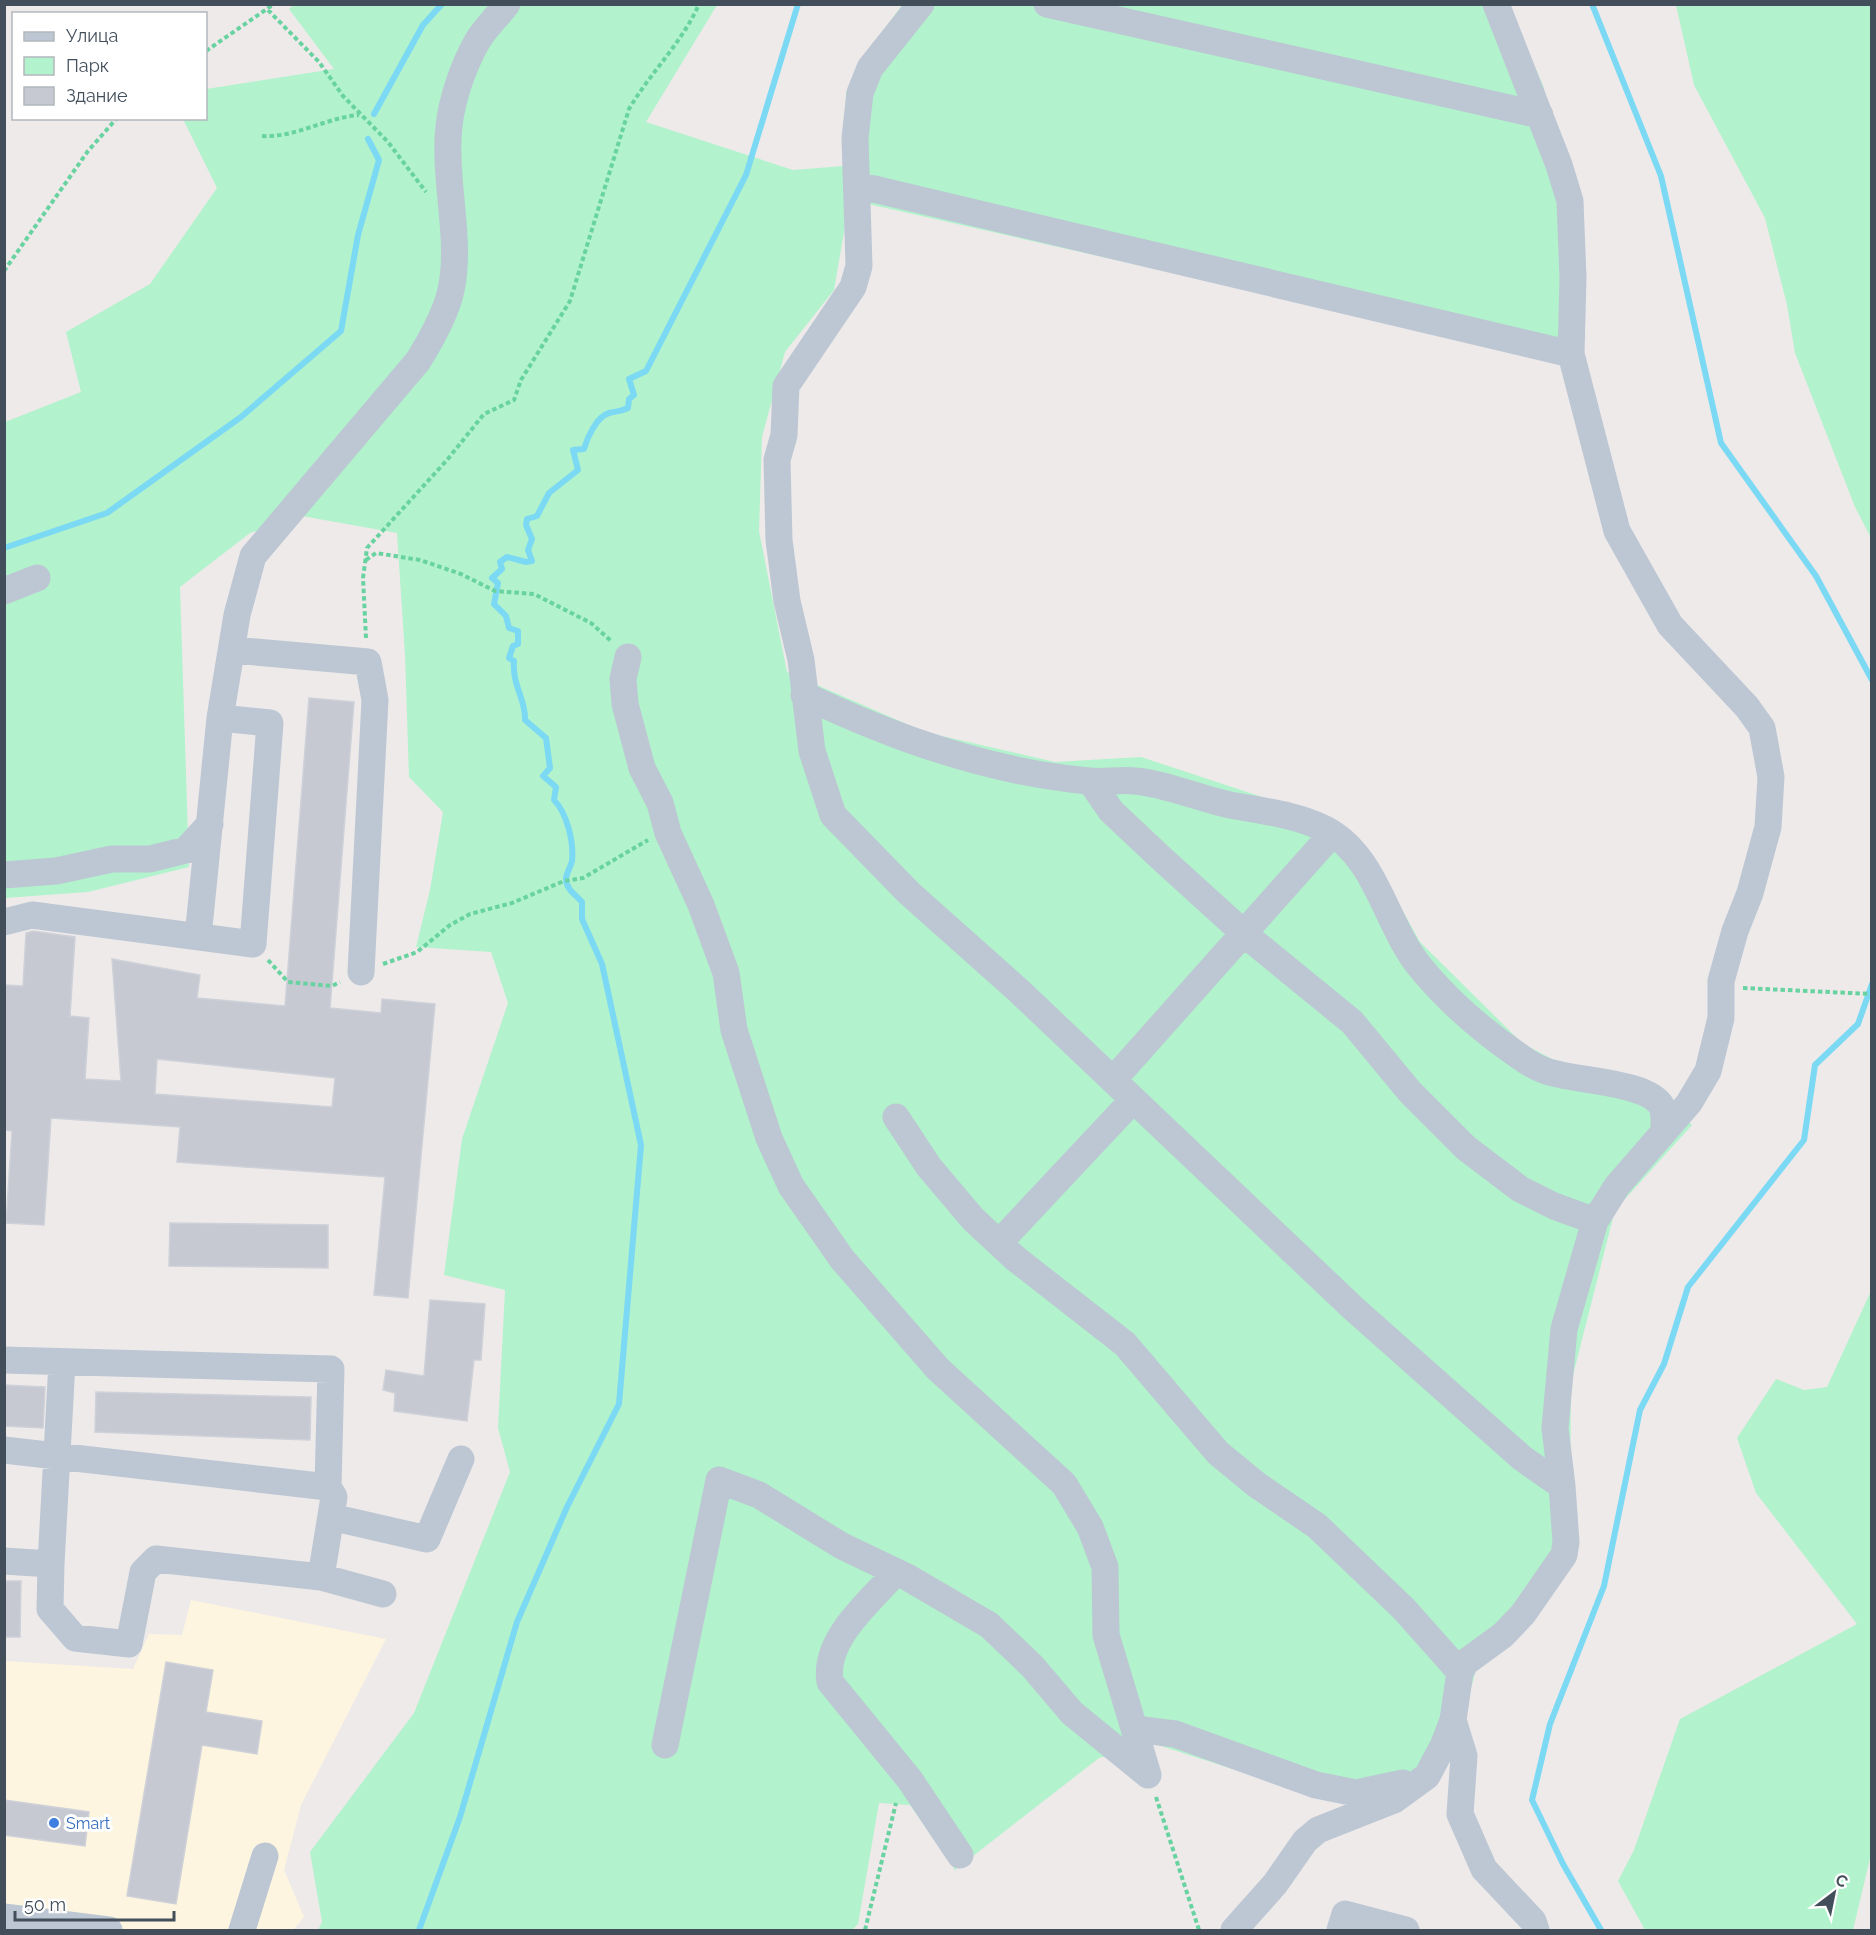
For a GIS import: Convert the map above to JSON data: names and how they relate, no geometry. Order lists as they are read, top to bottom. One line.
{"places":["Smart"],"legend":["Улица","Парк","Здание"],"scale_bar":"50 m","north":"top right"}
